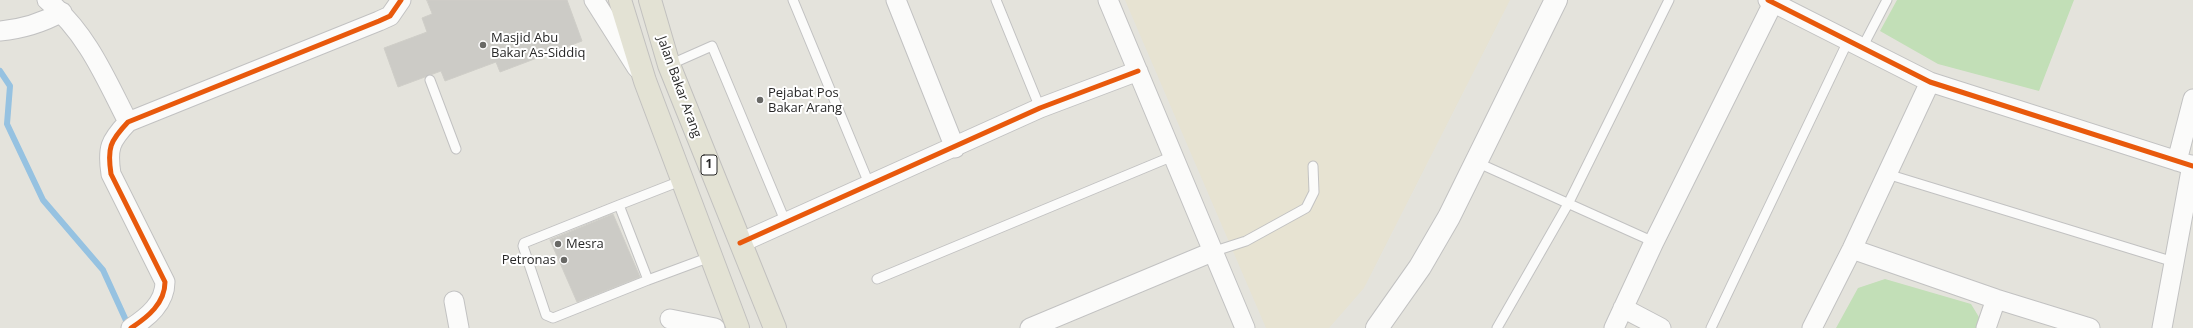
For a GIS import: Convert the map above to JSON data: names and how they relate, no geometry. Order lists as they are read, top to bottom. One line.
{"streets":{"main road":["Jalan Bakar Arang","1"]},"places":["Masjid Abu Bakar As-Siddiq","Pejabat Pos Bakar Arang","Mesra","Petronas"]}
